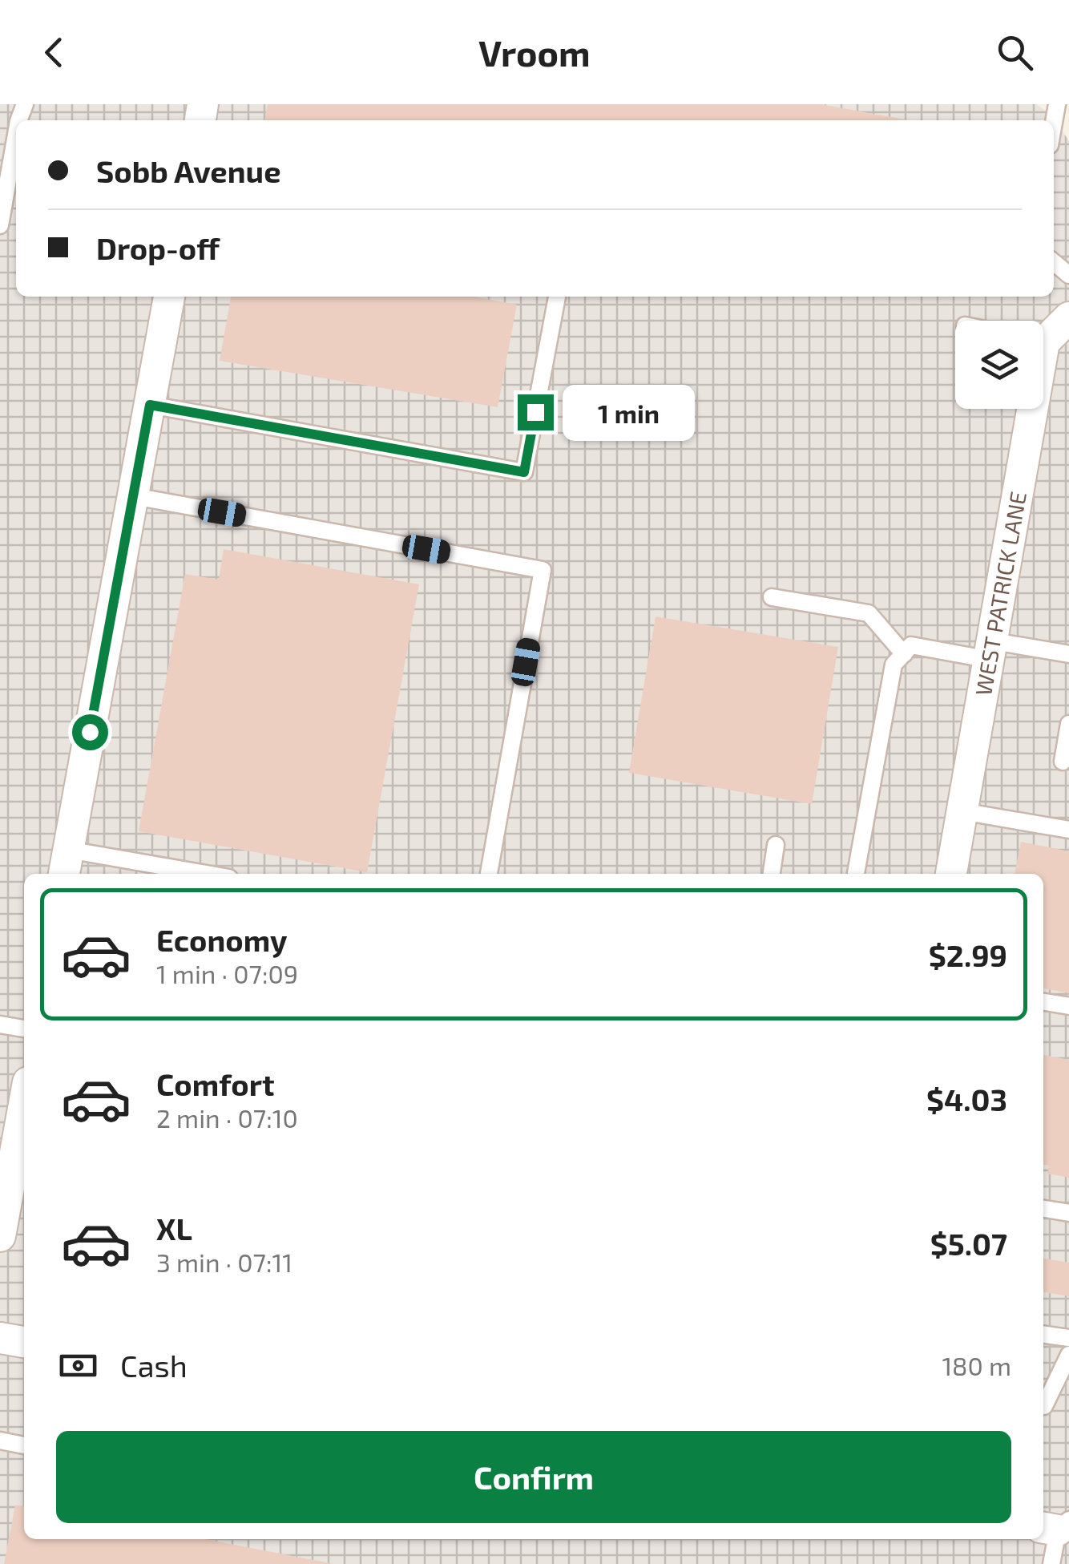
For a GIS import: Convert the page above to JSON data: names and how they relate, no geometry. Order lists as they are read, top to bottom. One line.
{"streets":{"street":["WEST PATRICK LANE"]},"page":{"header":"Vroom","banner":["Sobb Avenue","Drop-off"],"bubble":"1 min","list":[{"name":"Economy","note":"1 min · 07:09","value":"$2.99"},{"name":"Comfort","note":"2 min · 07:10","value":"$4.03"},{"name":"XL","note":"3 min · 07:11","value":"$5.07"}],"pay":["Cash","180 m"],"buttons":"Confirm"}}
